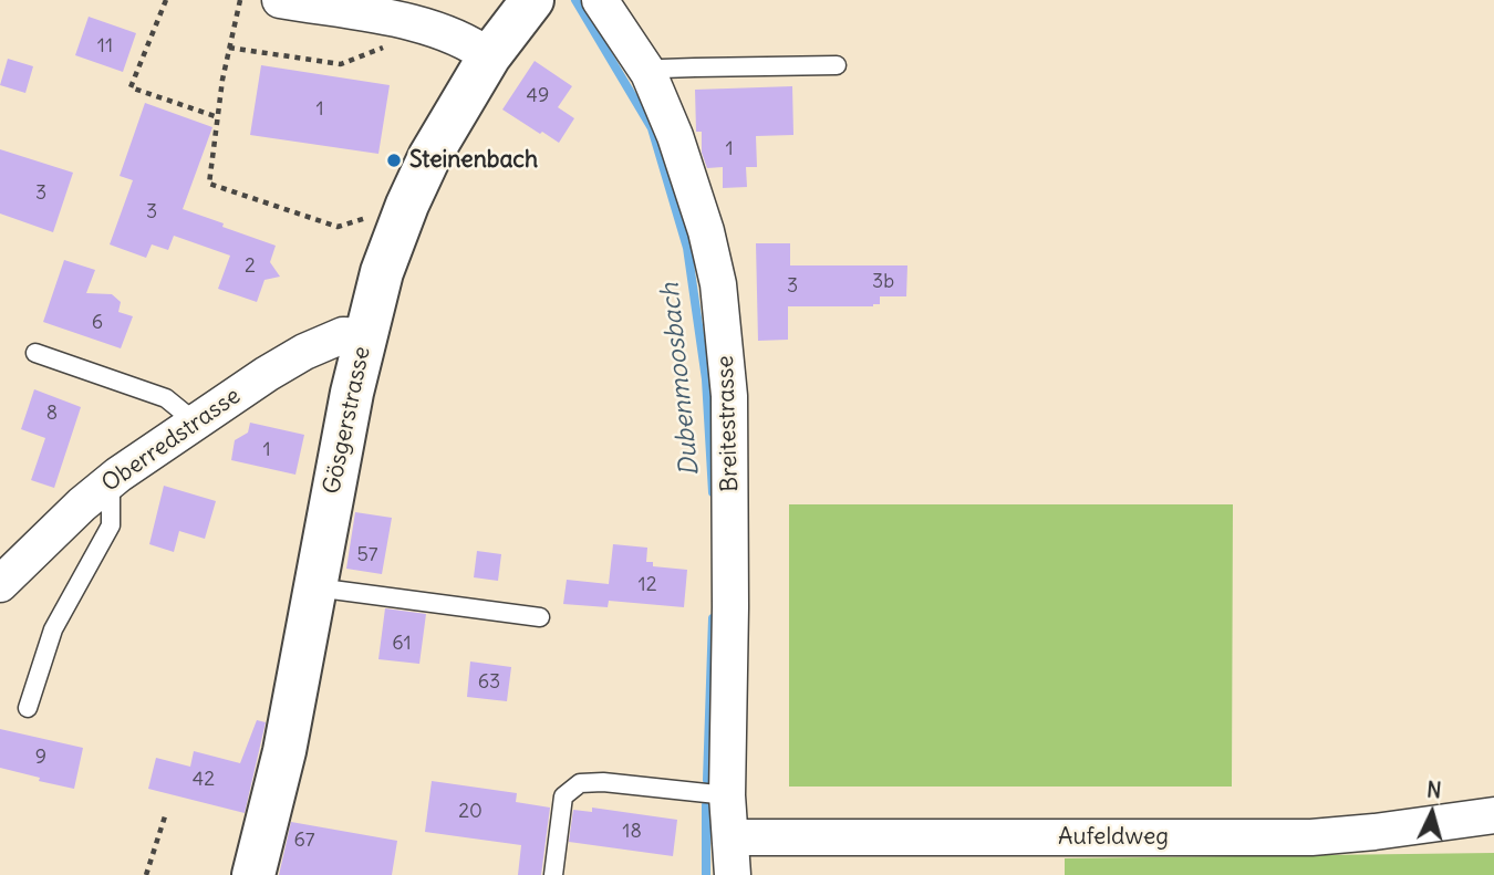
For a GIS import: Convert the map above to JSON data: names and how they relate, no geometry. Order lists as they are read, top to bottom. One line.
{"streets":{"main road":["Gösgerstrasse"],"street":["Breitestrasse","Oberredstrasse","Aufeldweg"]},"crossings":[["Gösgerstrasse","Oberredstrasse"],["Breitestrasse","Aufeldweg"]],"water":["Dubenmoosbach"],"places":["Steinenbach"],"house_numbers":["11","49","1","1","3","3","2","3b","3","6","8","1","57","12","61","63","9","42","20","18","67"],"north":"top"}
